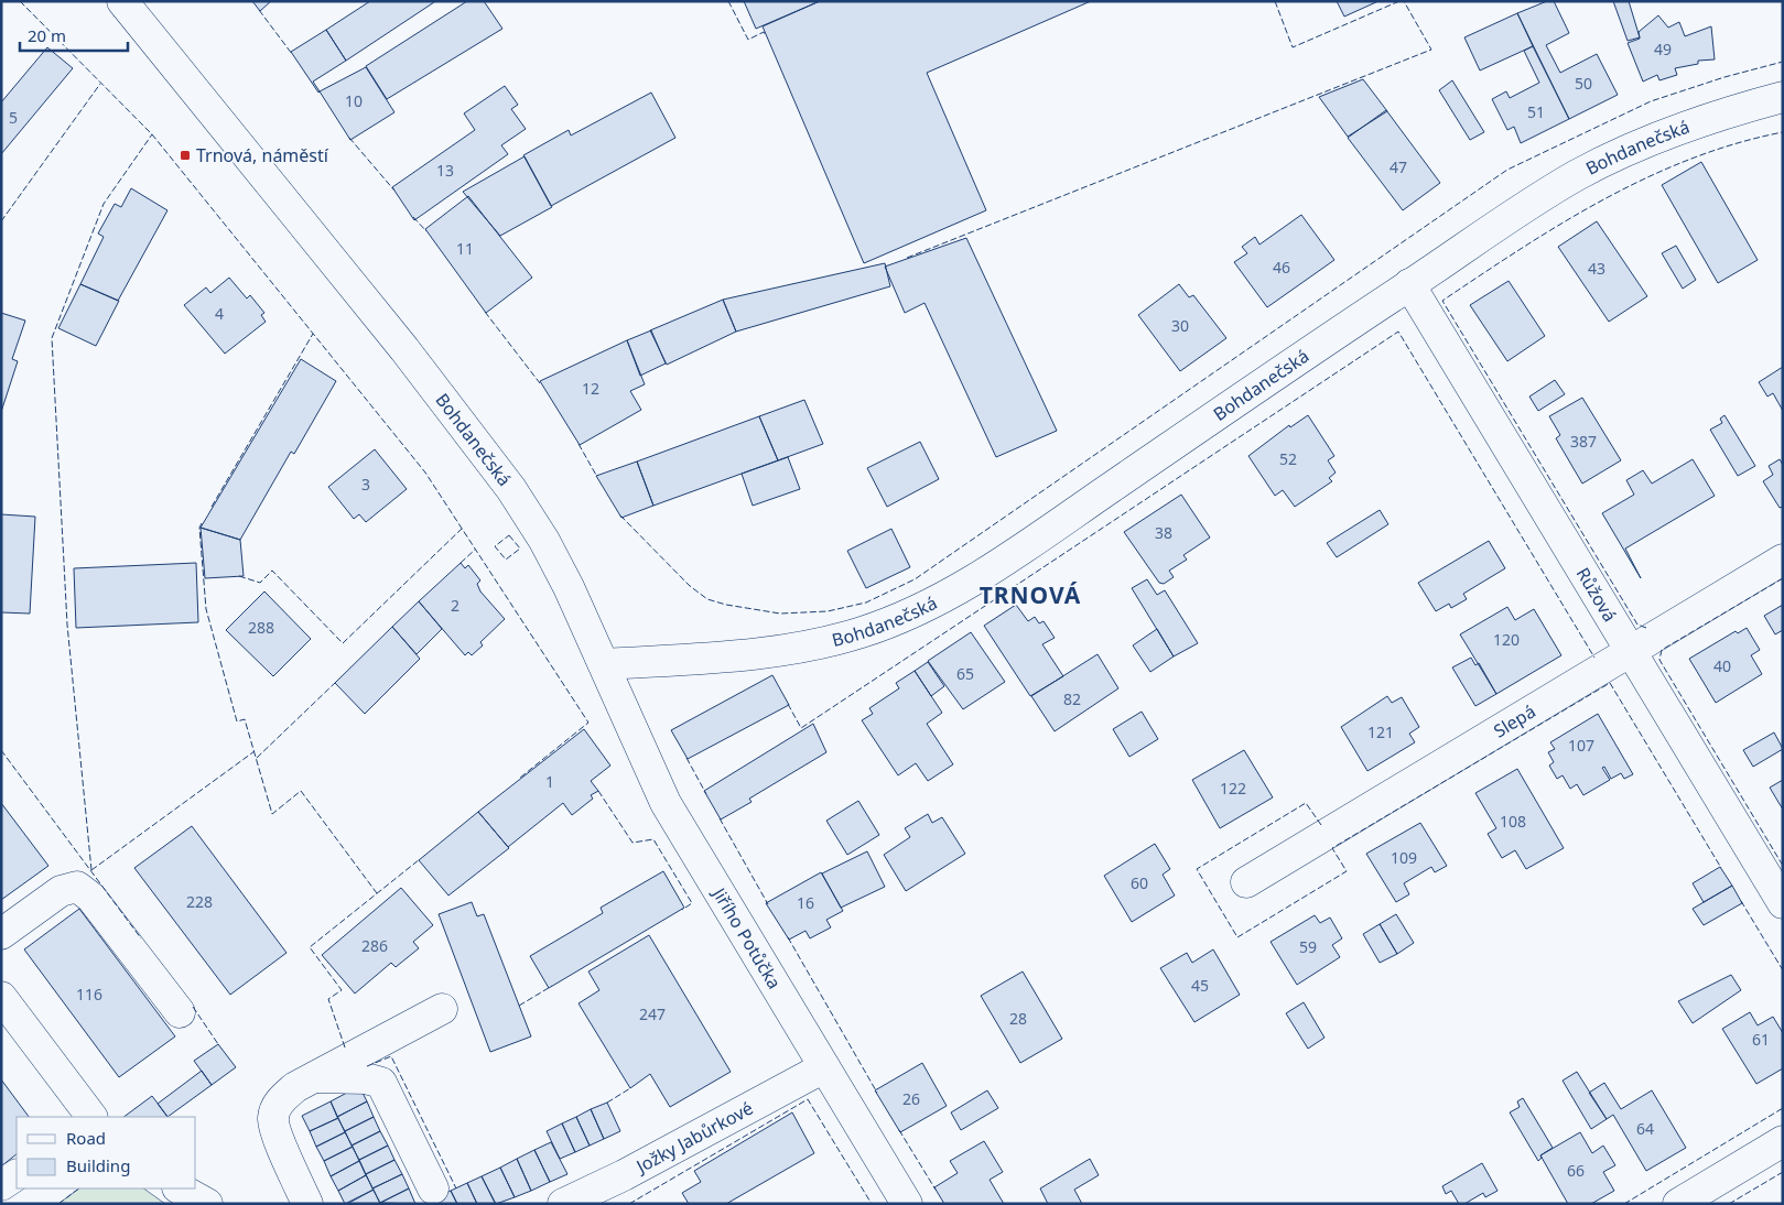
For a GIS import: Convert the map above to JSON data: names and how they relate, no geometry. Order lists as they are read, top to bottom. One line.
{"streets":{"street":["Bohdanečská","Růžová","Slepá","Jiřího Potůčka","Jožky Jabůrkové"]},"crossings":[["Bohdanečská","Růžová"],["Bohdanečská","Jiřího Potůčka"],["Růžová","Slepá"],["Jiřího Potůčka","Jožky Jabůrkové"]],"districts":["TRNOVÁ"],"places":{"transit":["Trnová, náměstí"]},"house_numbers":["49","50","10","51","5","47","13","11","46","43","4","30","12","387","52","3","38","2","288","120","40","65","82","121","107","1","122","108","109","60","228","16","286","59","45","116","247","28","61","26","64","66"],"legend":["Road","Building"],"scale_bar":"20 m"}
